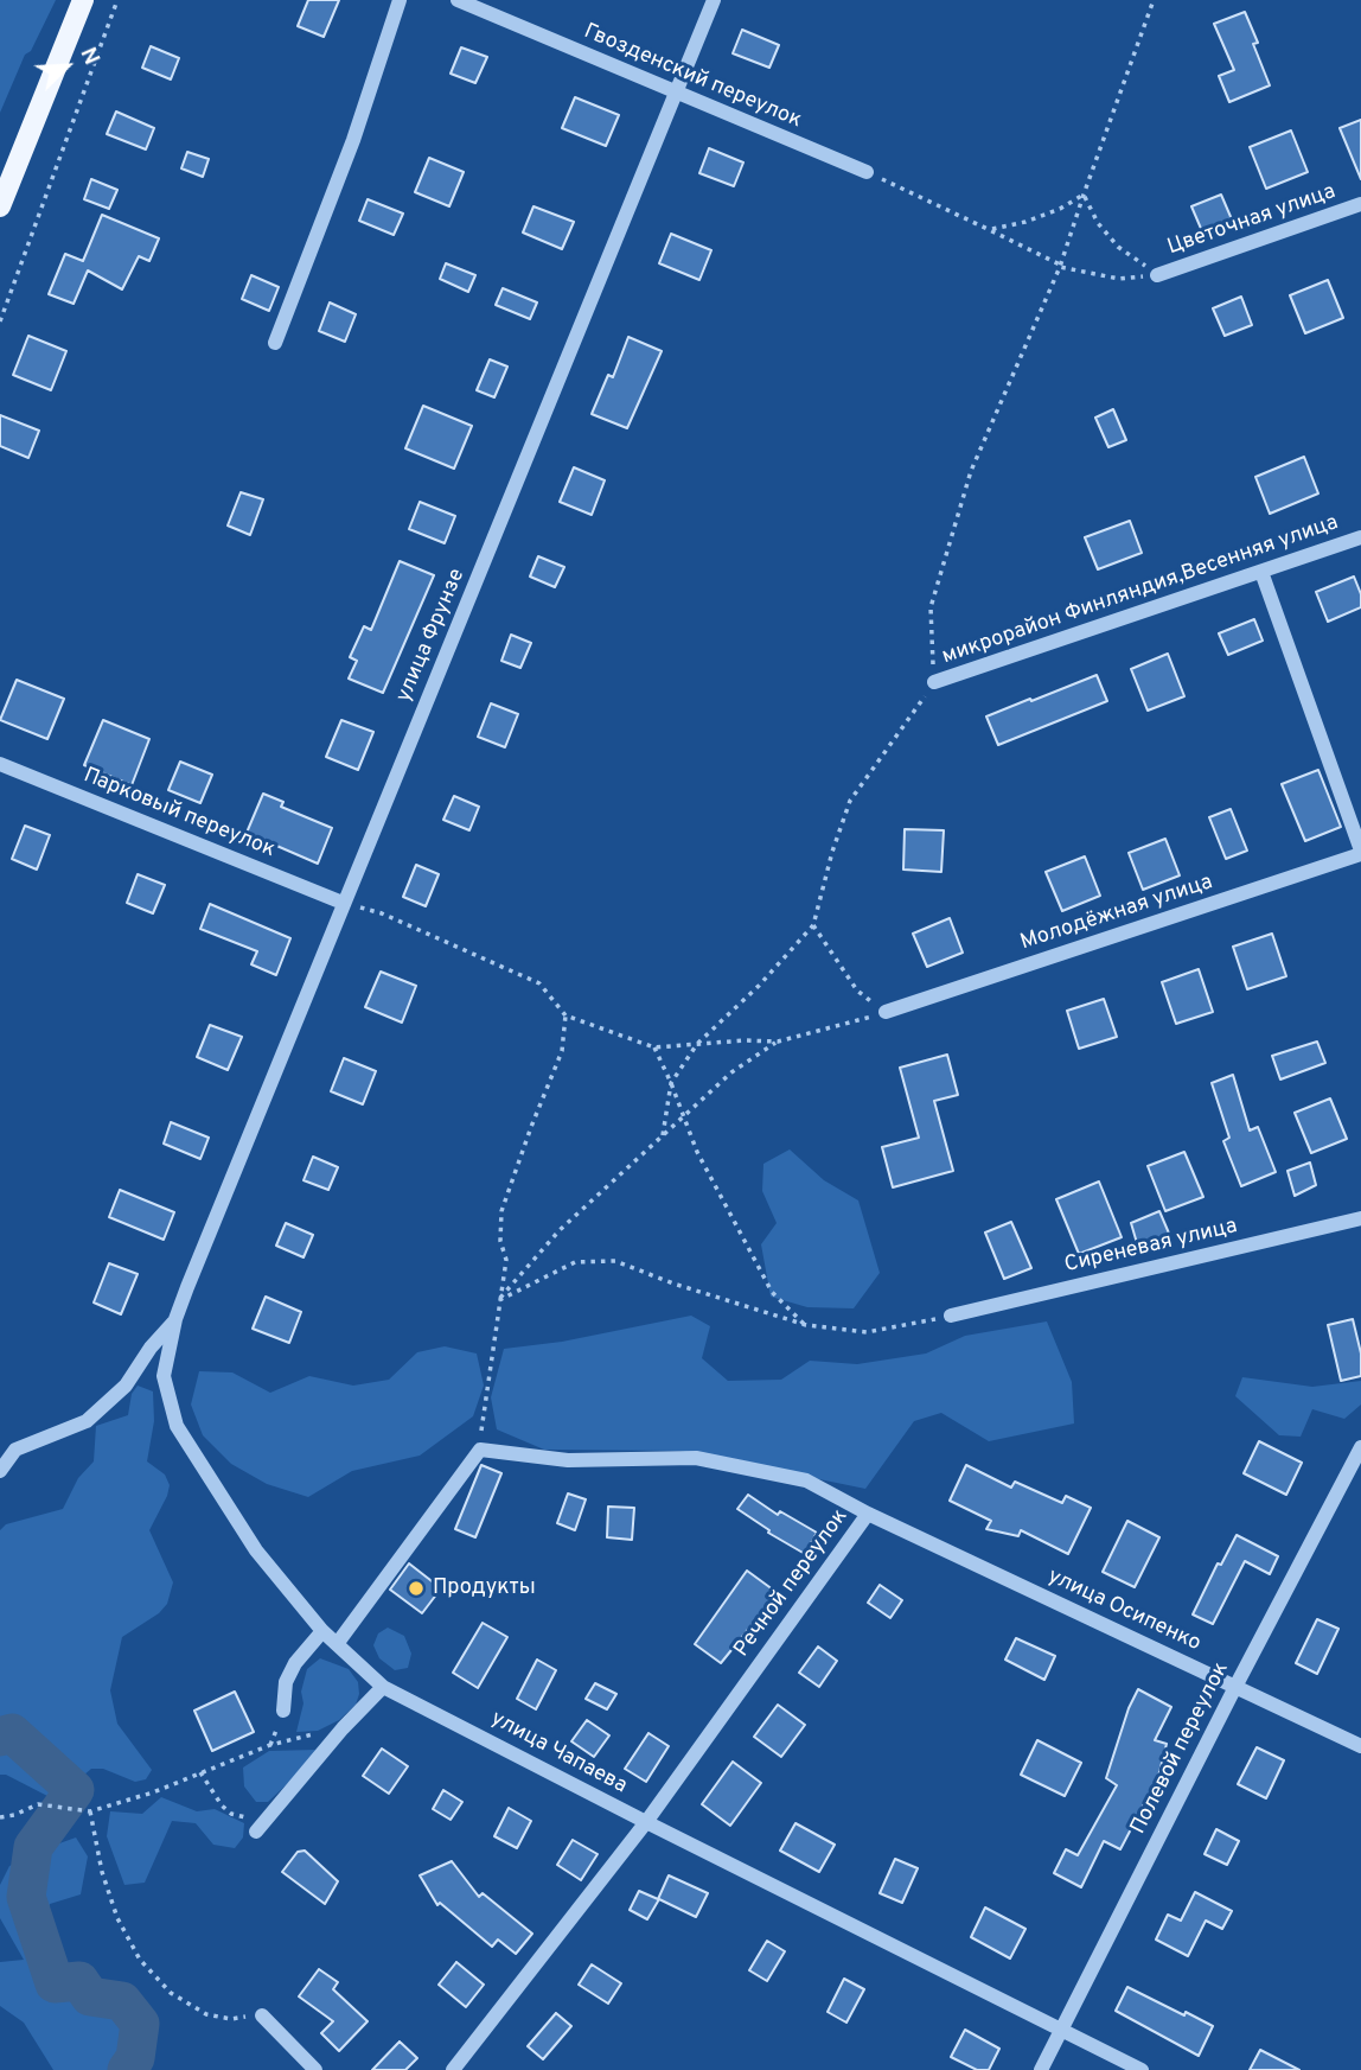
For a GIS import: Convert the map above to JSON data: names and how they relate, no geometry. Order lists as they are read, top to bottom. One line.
{"streets":{"street":["Гвозденский переулок","Цветочная улица","микрорайон Финляндия,Весенняя улица","улица Фрунзе","Парковый переулок","Молодёжная улица","Сиреневая улица","Речной переулок","улица Осипенко","Полевой переулок","улица Чапаева"]},"crossings":[["Гвозденский переулок","улица Фрунзе"],["улица Фрунзе","Парковый переулок"],["улица Фрунзе","улица Чапаева"],["Речной переулок","улица Осипенко"],["Речной переулок","улица Чапаева"],["улица Осипенко","Полевой переулок"],["Полевой переулок","улица Чапаева"]],"places":["Продукты"],"north":"top right"}
